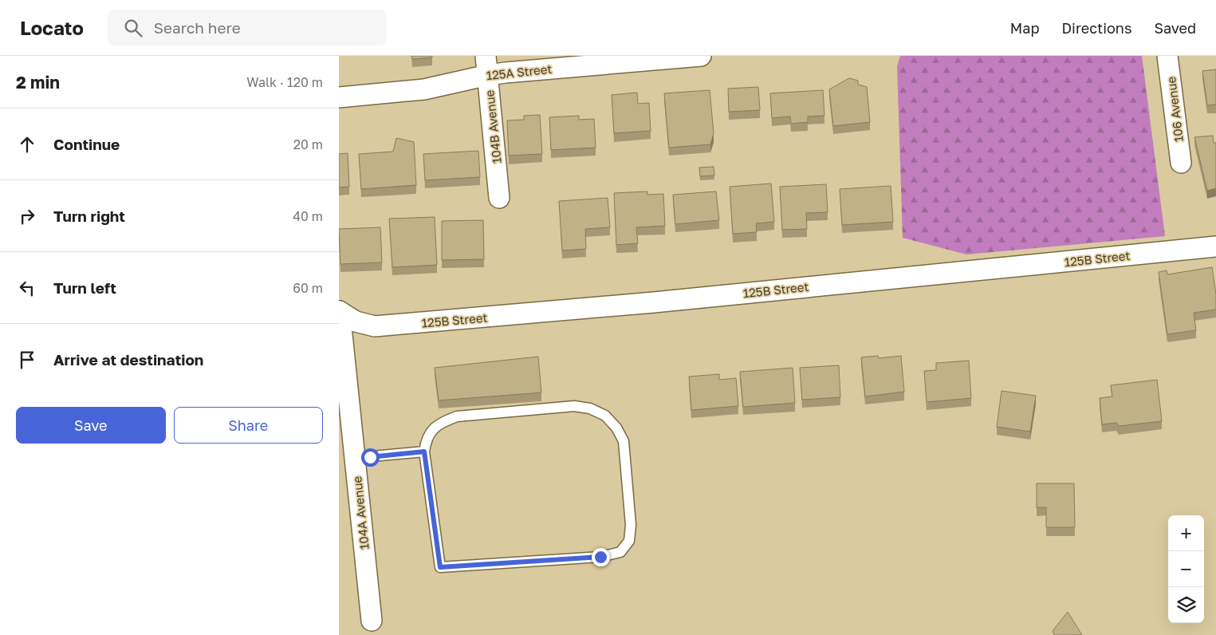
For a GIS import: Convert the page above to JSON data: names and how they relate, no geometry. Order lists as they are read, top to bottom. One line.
{"streets":{"street":["125A Street","106 Avenue","104B Avenue","125B Street","104A Avenue"]},"crossings":[["125A Street","104B Avenue"],["125B Street","104A Avenue"]],"page":{"header":"Locato","search":"Search here","nav":["Map","Directions","Saved"],"heading":["2 min","Walk · 120 m"],"list":[["Continue","20 m"],["Turn right","40 m"],["Turn left","60 m"],"Arrive at destination"],"buttons":["Save","Share"],"map_buttons":["+","−"]}}
